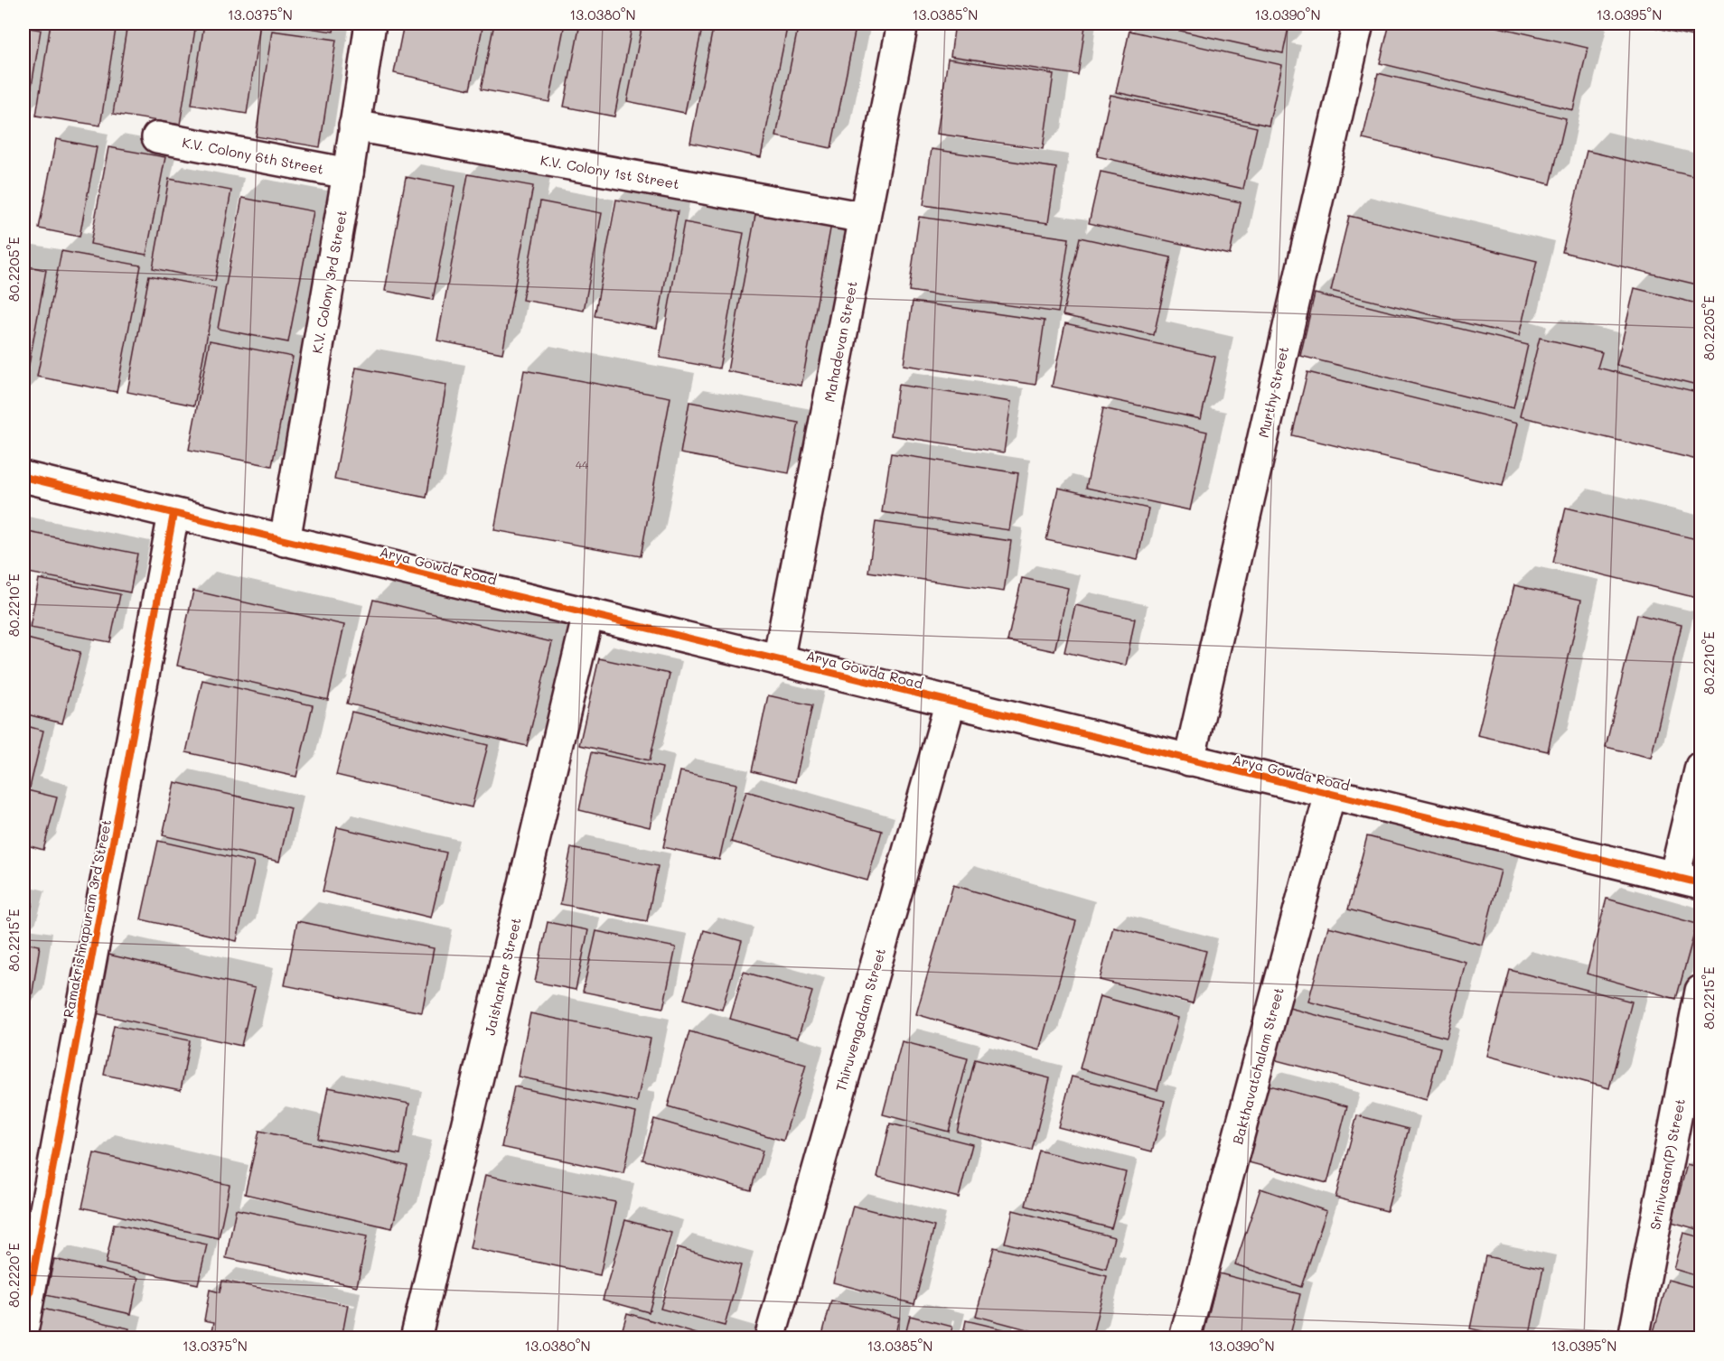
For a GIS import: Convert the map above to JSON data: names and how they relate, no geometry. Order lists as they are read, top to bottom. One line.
{"streets":{"street":["K.V. Colony 6th Street","K.V. Colony 1st Street","K.V. Colony 3rd Street","Mahadevan Street","Murthy Street","Arya Gowda Road","Ramakrishnapuram 3rd Street","Jaishankar Street","Thiruvengadam Street","Bakthavatchalam Street","Srinivasan(P) Street"]},"crossings":[["K.V. Colony 6th Street","K.V. Colony 3rd Street"],["K.V. Colony 1st Street","K.V. Colony 3rd Street"],["K.V. Colony 1st Street","Mahadevan Street"],["K.V. Colony 3rd Street","Arya Gowda Road"],["Mahadevan Street","Arya Gowda Road"],["Murthy Street","Arya Gowda Road"],["Arya Gowda Road","Ramakrishnapuram 3rd Street"],["Arya Gowda Road","Jaishankar Street"],["Arya Gowda Road","Thiruvengadam Street"],["Arya Gowda Road","Bakthavatchalam Street"]],"house_numbers":["44"],"coordinates":["13.0375°N","13.0380°N","13.0385°N","13.0390°N","13.0395°N","80.2205°E","80.2210°E","80.2215°E","80.2220°E"]}
